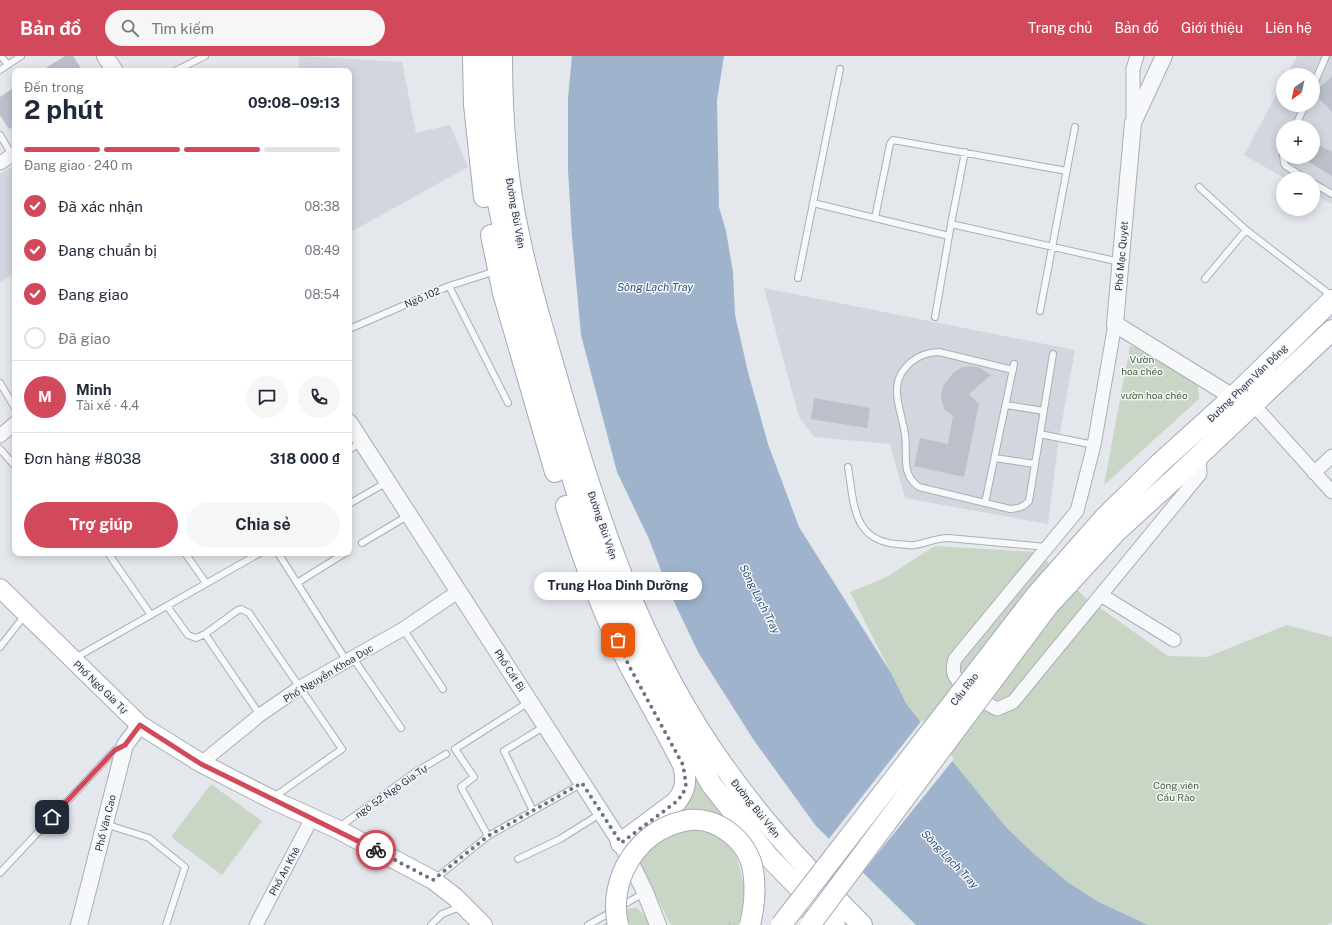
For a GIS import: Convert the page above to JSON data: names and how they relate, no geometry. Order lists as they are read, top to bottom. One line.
{"streets":{"main road":["Đường Bùi Viện","Đường Phạm Văn Đồng","Phố Ngô Gia Tự","Cầu Rào"],"street":["Phố Mạc Quyêt","Phố Cát Bi","Phố Nguyễn Khoa Dục","Phố Văn Cao","Phố An Khê"],"lane":["Ngõ 102","ngõ 52 Ngô Gia Tự"]},"crossings":[["Đường Bùi Viện","Ngõ 102"],["Đường Bùi Viện","Phố Cát Bi"],["Đường Phạm Văn Đồng","Cầu Rào"],["Phố Cát Bi","Phố Nguyễn Khoa Dục"],["Phố Nguyễn Khoa Dục","Phố Ngô Gia Tự"],["Phố Ngô Gia Tự","ngõ 52 Ngô Gia Tự"],["Phố Ngô Gia Tự","Phố Văn Cao"],["Phố Ngô Gia Tự","Phố An Khê"]],"water":["Sông Lạch Tray"],"parks":["Vườn hoa chéo","vườn hoa chéo","Công viên Cầu Rào"],"places":["Trung Hoa Dinh Dưỡng"],"north":"bottom left","page":{"header":"Bản đồ","search":"Tìm kiếm","nav":["Trang chủ","Bản đồ","Giới thiệu","Liên hệ"],"map_buttons":["+","−"],"heading":["2 phút","Đến trong","09:08–09:13"],"panel":["Minh","Tài xế · 4.4","Đơn hàng #8038","318 000 ₫"],"bar":"Đang giao · 240 m","list":[["Đã xác nhận","08:38"],["Đang chuẩn bị","08:49"],["Đang giao","08:54"],"Đã giao"],"round":"M","buttons":["Trợ giúp","Chia sẻ"],"bubble":"Trung Hoa Dinh Dưỡng"}}
